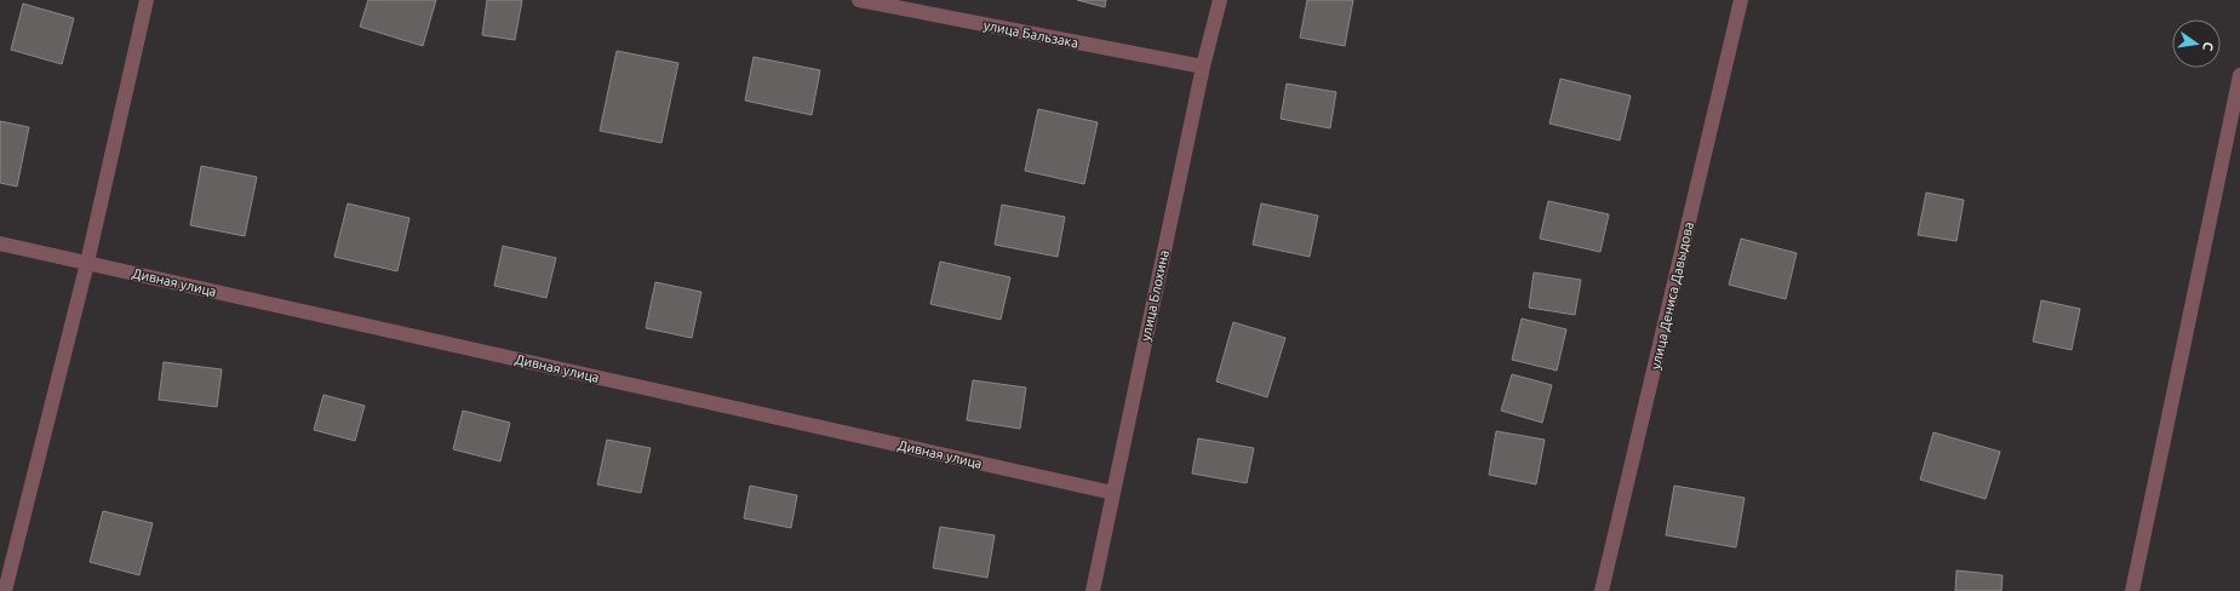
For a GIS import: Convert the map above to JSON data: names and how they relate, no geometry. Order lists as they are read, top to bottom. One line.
{"streets":{"street":["улица Бальзака","Дивная улица","улица Блохина","улица Дениса Давыдова"]},"crossings":[["улица Бальзака","улица Блохина"],["Дивная улица","улица Блохина"]],"north":"right"}
